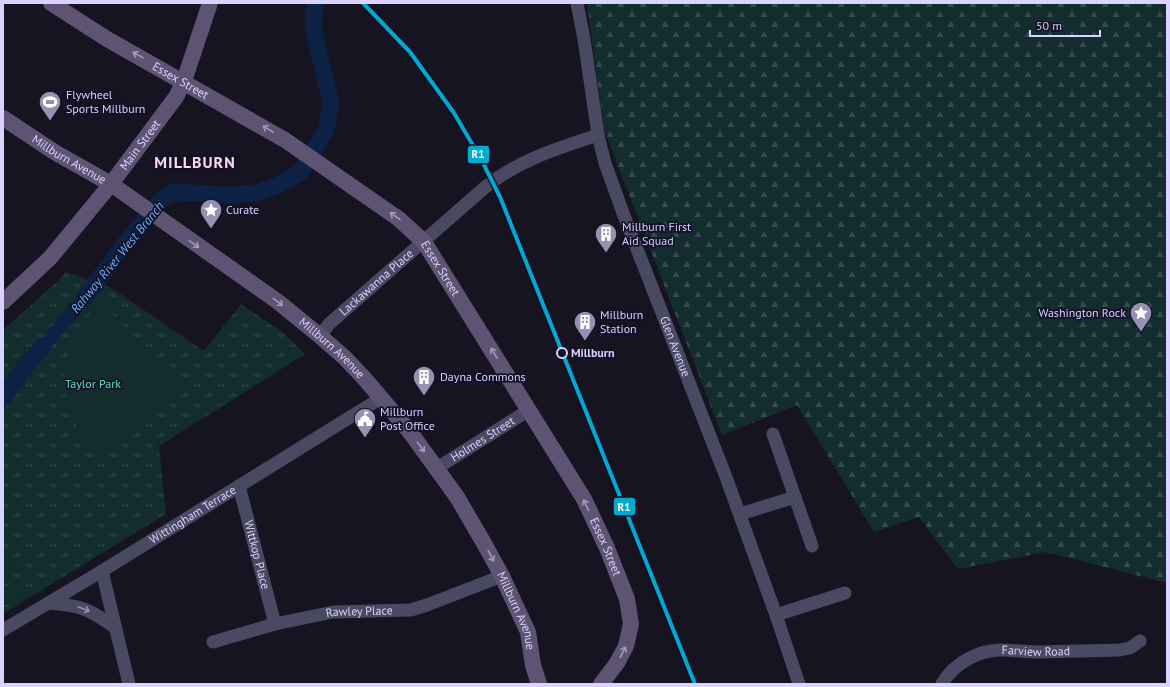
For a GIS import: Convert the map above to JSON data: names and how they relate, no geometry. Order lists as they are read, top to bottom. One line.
{"streets":{"main road":["Essex Street","Main Street","Millburn Avenue"],"street":["Lackawanna Place","Glen Avenue","Holmes Street","Wittingham Terrace","Wittkop Place","Rawley Place","Farview Road"]},"crossings":[["Essex Street","Main Street"],["Essex Street","Lackawanna Place"],["Essex Street","Holmes Street"],["Main Street","Millburn Avenue"],["Millburn Avenue","Lackawanna Place"],["Millburn Avenue","Holmes Street"],["Millburn Avenue","Wittingham Terrace"],["Millburn Avenue","Rawley Place"],["Lackawanna Place","Glen Avenue"],["Wittingham Terrace","Wittkop Place"],["Wittkop Place","Rawley Place"]],"one_way":["Essex Street","Millburn Avenue"],"districts":["MILLBURN"],"water":["Rahway River West Branch"],"parks":["Taylor Park"],"places":{"sports":["Flywheel Sports Millburn"],"place":["Curate","Washington Rock"],"building":["Millburn First Aid Squad","Millburn Station","Dayna Commons"],"other":["Millburn"],"public building":["Millburn Post Office"]},"lines":["transit line R1"],"scale_bar":"50 m"}
